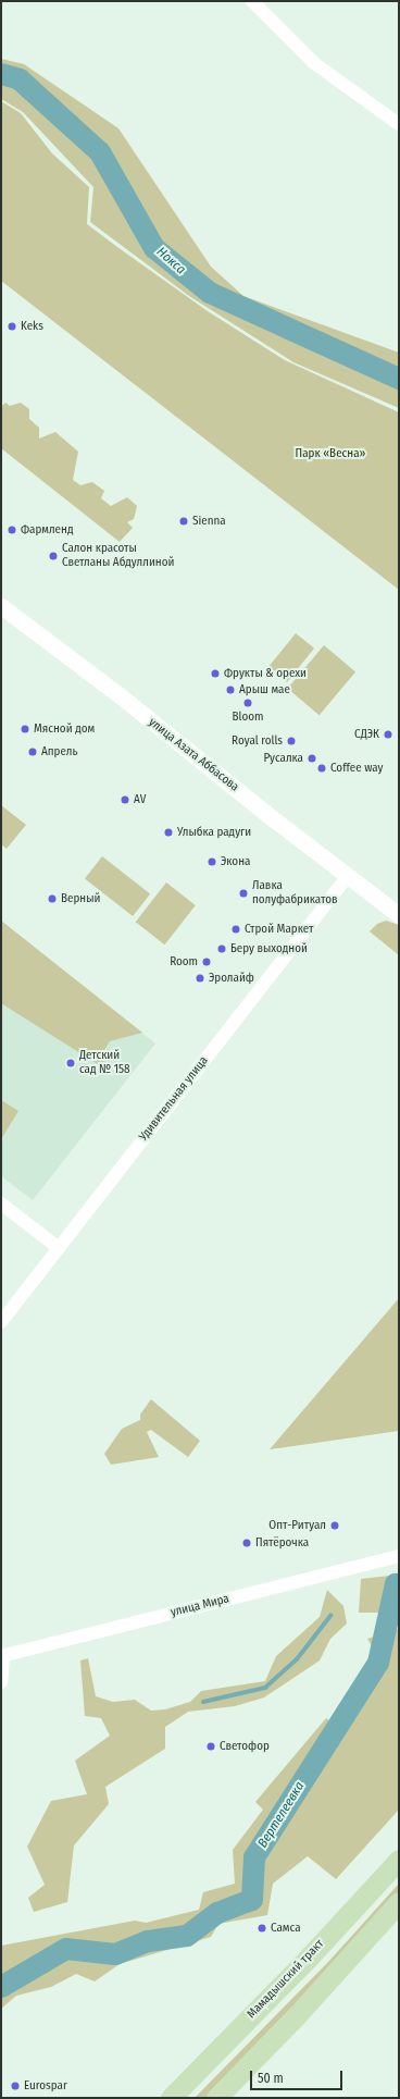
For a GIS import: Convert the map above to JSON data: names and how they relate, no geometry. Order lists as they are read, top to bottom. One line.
{"streets":{"main road":["Мамадышский тракт"],"street":["улица Азата Аббасова","Удивительная улица","улица Мира"]},"crossings":[["улица Азата Аббасова","Удивительная улица"]],"water":["Нокса","Вертелеевка"],"parks":["Парк «Весна»"],"places":["Keks","Sienna","Фармленд","Салон красоты Светланы Абдуллиной","Фрукты & орехи","Арыш мае","Bloom","Мясной дом","СДЭК","Royal rolls","Апрель","Русалка","Coffee way","AV","Улыбка радуги","Экона","Лавка полуфабрикатов","Верный","Строй Маркет","Беру выходной","Room","Эролайф","Детский сад № 158","Опт-Ритуал","Пятёрочка","Светофор","Самса","Eurospar"],"scale_bar":"50 m"}
